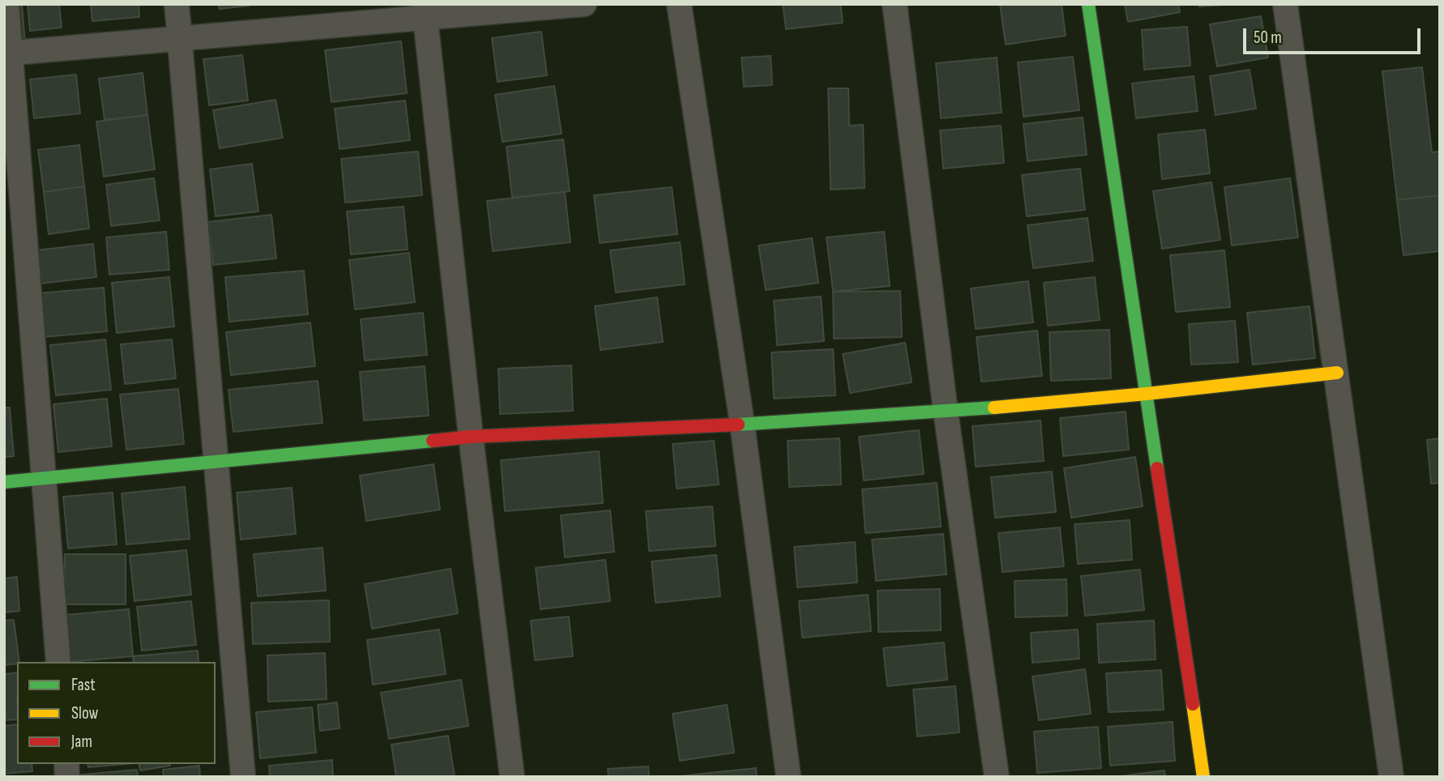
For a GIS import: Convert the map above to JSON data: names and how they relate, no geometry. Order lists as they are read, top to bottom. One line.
{"legend":["Fast","Slow","Jam"],"scale_bar":"50 m"}
